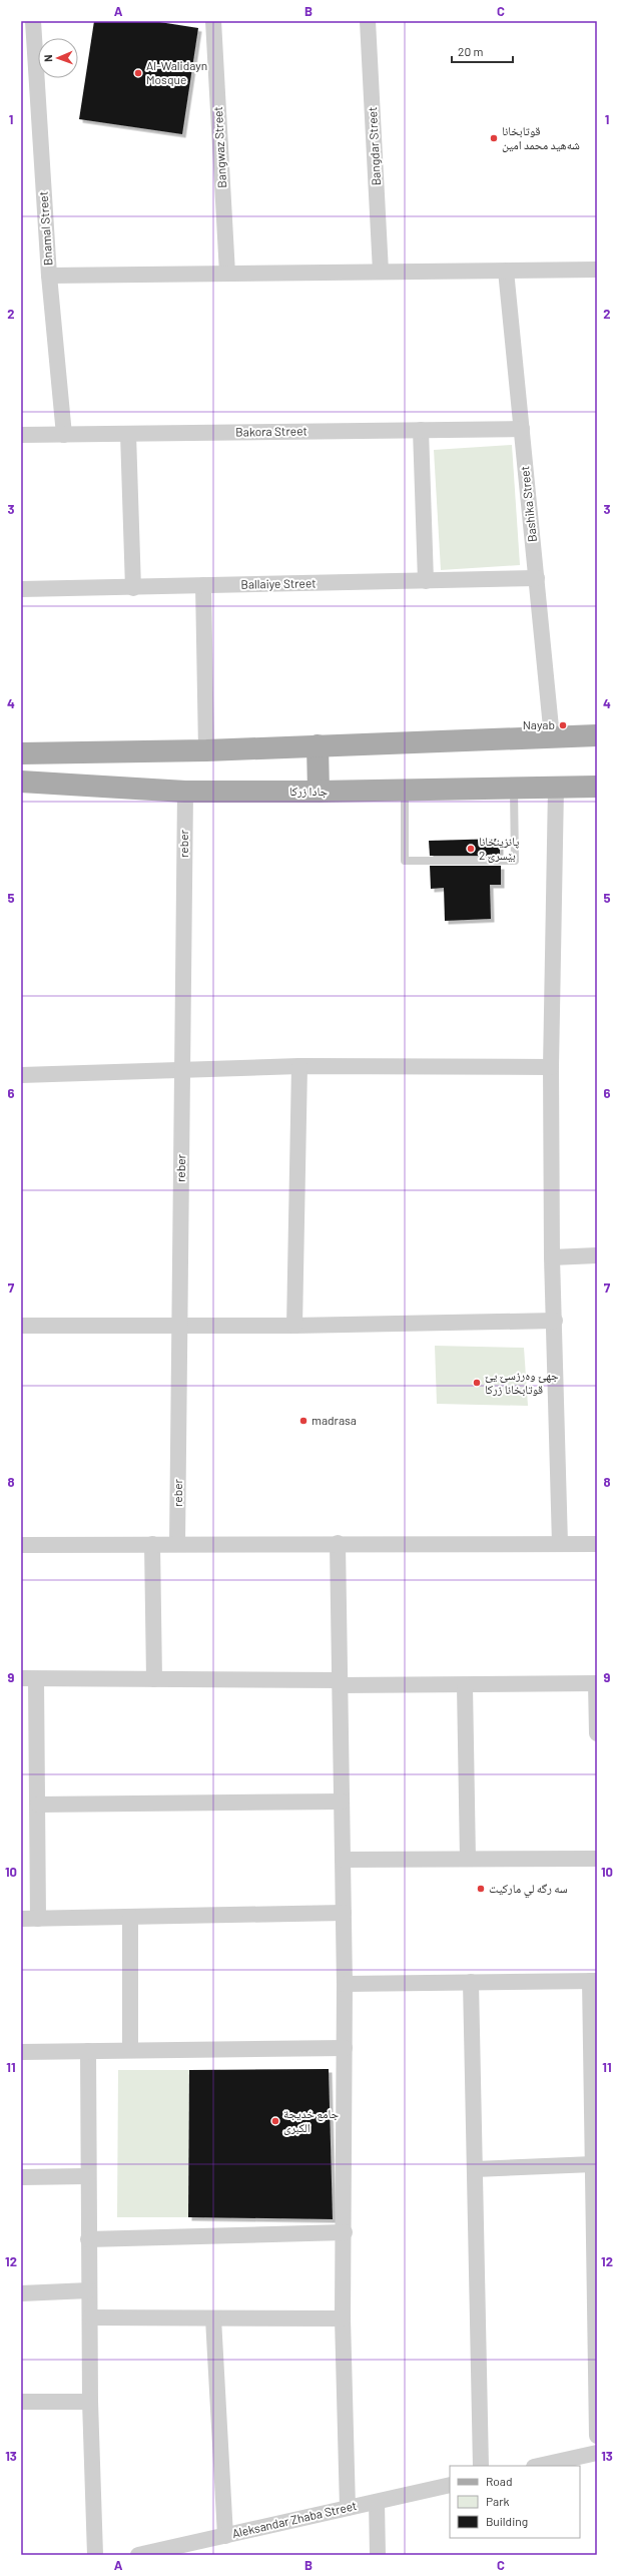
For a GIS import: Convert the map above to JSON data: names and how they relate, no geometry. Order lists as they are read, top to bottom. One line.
{"streets":{"main road":["جادا زرکا"],"street":["Bangdar Street","Bangwaz Street","Bnamal Street","Bakora Street","Bashika Street","Ballaiye Street","reber","Aleksandar Zhaba Street"]},"crossings":[["Bnamal Street","Bakora Street"],["Bakora Street","Bashika Street"],["Bashika Street","Ballaiye Street"],["جادا زرکا","reber"]],"places":["Al-Walidayn Mosque","قوتابخانا شەهید محمد امین","Nayab","پانزینخانا بێسرێ 2","جھێ وەرزسێ یێ قوتابخانا زرکا","madrasa","سه رگه لي ماركيت","جامع خدیجة الکبری"],"legend":["Road","Park","Building"],"scale_bar":"20 m","north":"left","grid":{"columns":["A","B","C"],"rows":["1","2","3","4","5","6","7","8","9","10","11","12","13"]}}
